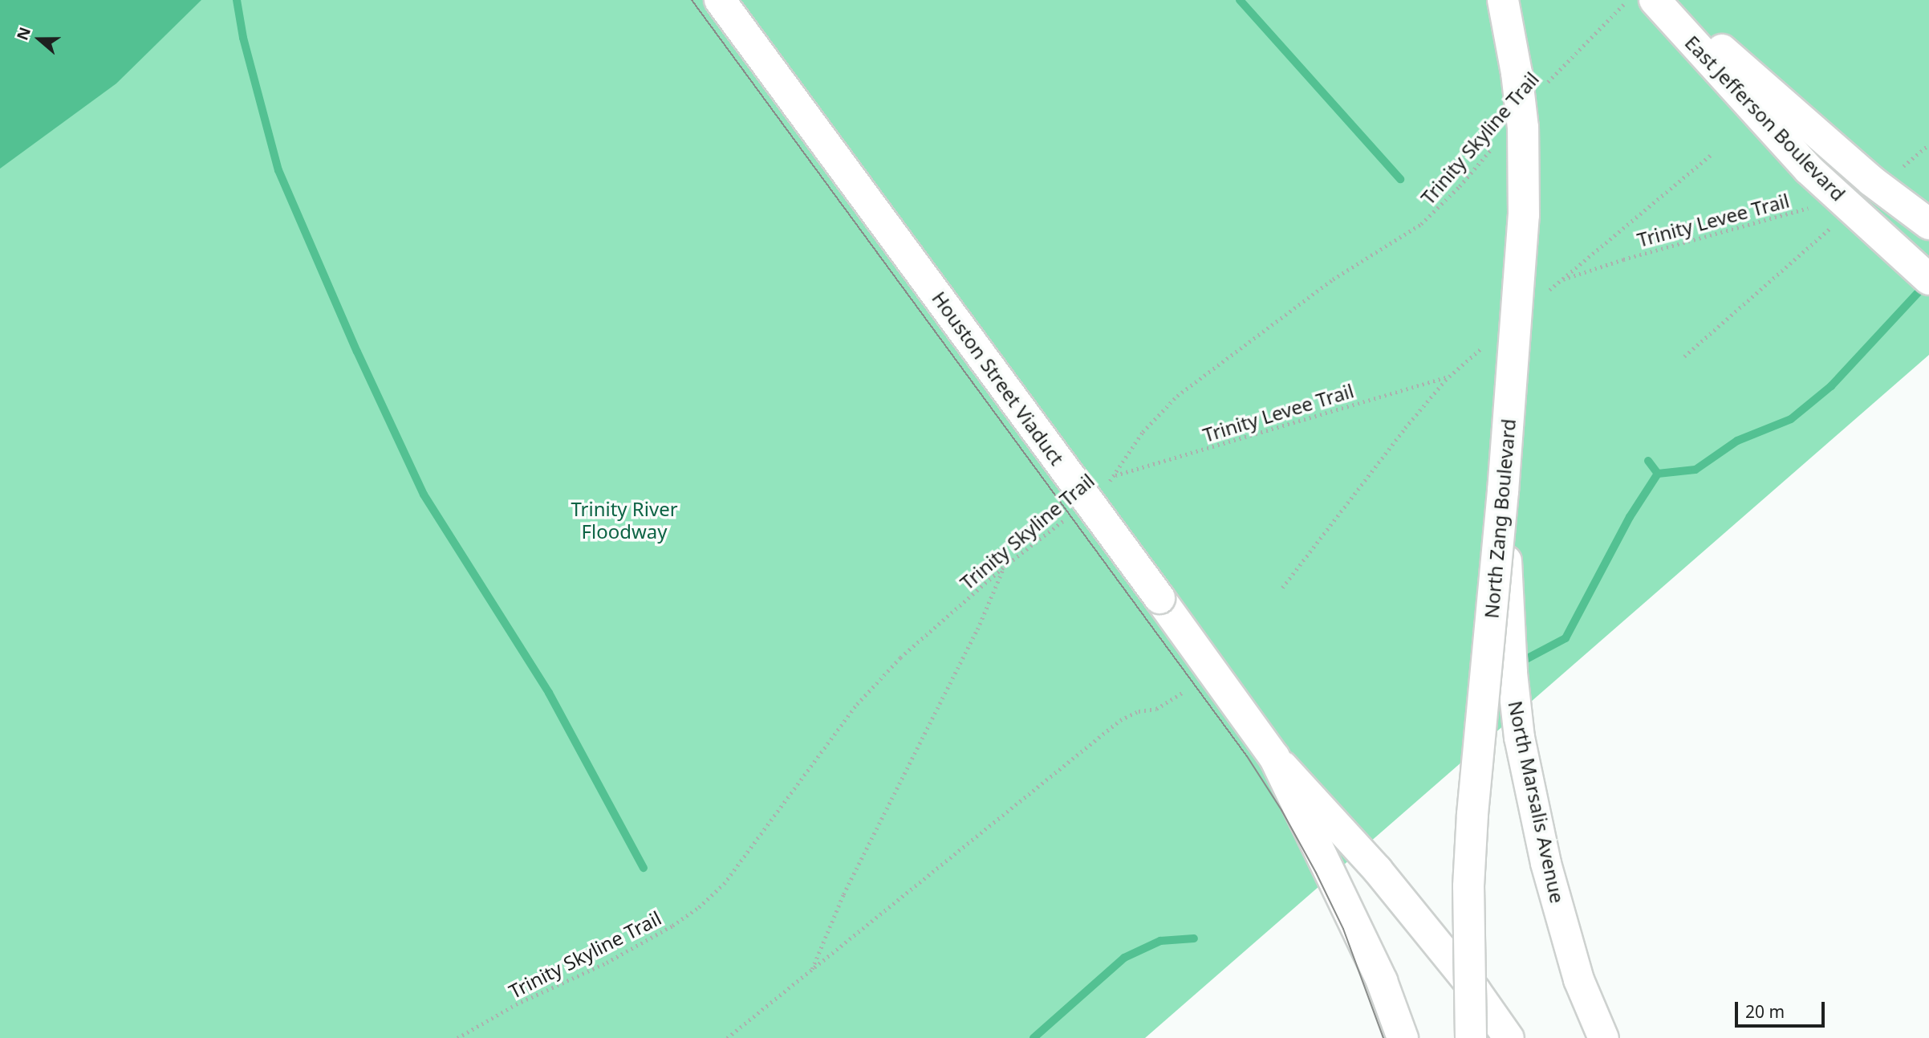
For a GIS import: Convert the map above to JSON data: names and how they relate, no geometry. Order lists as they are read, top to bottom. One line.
{"streets":{"main road":["East Jefferson Boulevard","Houston Street Viaduct","North Zang Boulevard"],"street":["North Marsalis Avenue"],"path":["Trinity Skyline Trail","Trinity Levee Trail"]},"crossings":[["Trinity Skyline Trail","Trinity Levee Trail"],["North Zang Boulevard","North Marsalis Avenue"]],"parks":["Trinity River Floodway"],"scale_bar":"20 m","north":"left"}
